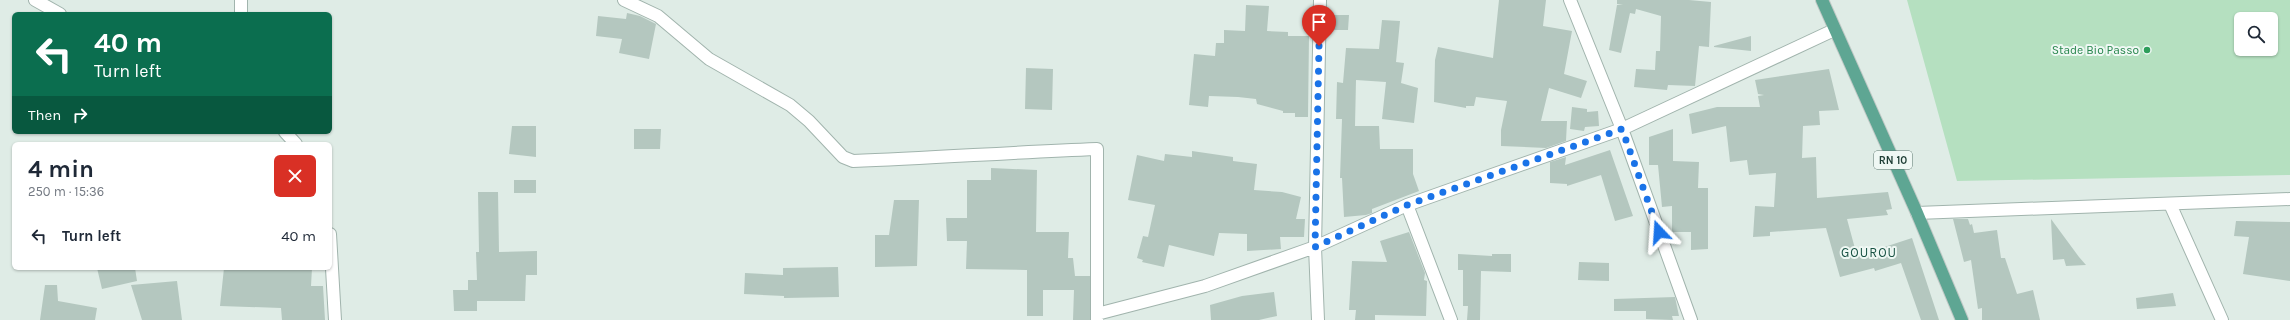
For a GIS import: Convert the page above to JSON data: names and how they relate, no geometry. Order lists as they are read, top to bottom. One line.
{"streets":{"main road":["RN 10"]},"districts":["GOUROU"],"places":["Stade Bio Passo"],"page":{"turn":["40 m","Turn left"],"then":"Then","heading":["4 min","250 m · 15:36"],"list":[{"name":"Turn left","value":"40 m"}]}}
